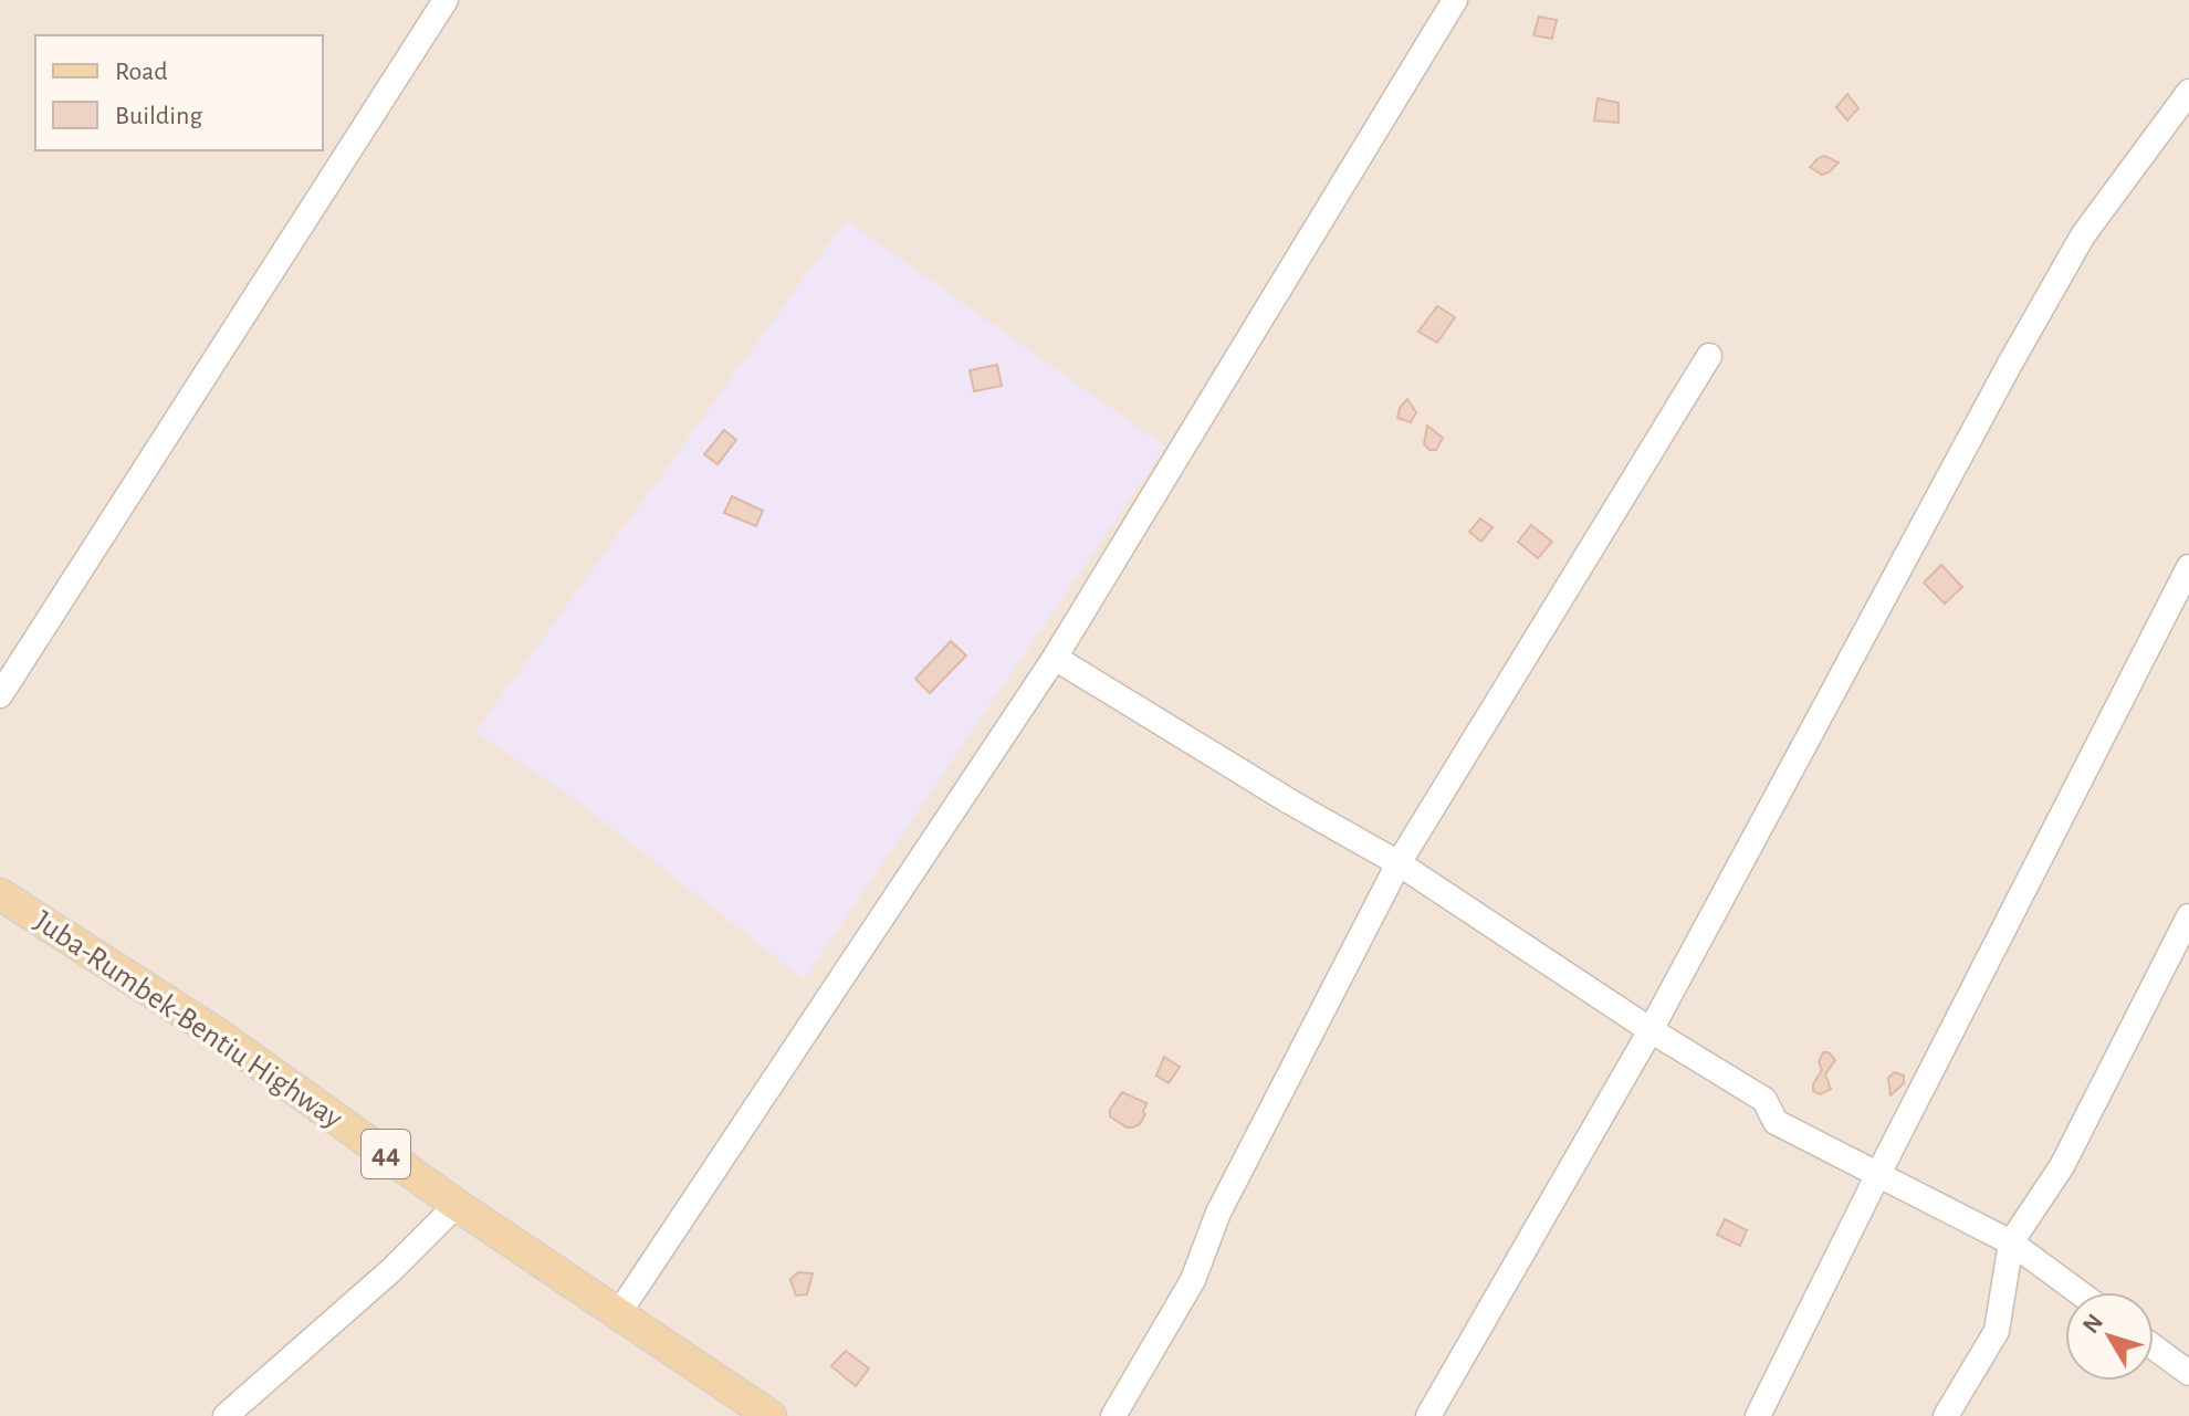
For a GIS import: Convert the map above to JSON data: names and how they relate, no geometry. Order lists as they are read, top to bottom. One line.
{"streets":{"main road":["Juba-Rumbek-Bentiu Highway","44"]},"legend":["Road","Building"],"north":"top left"}
